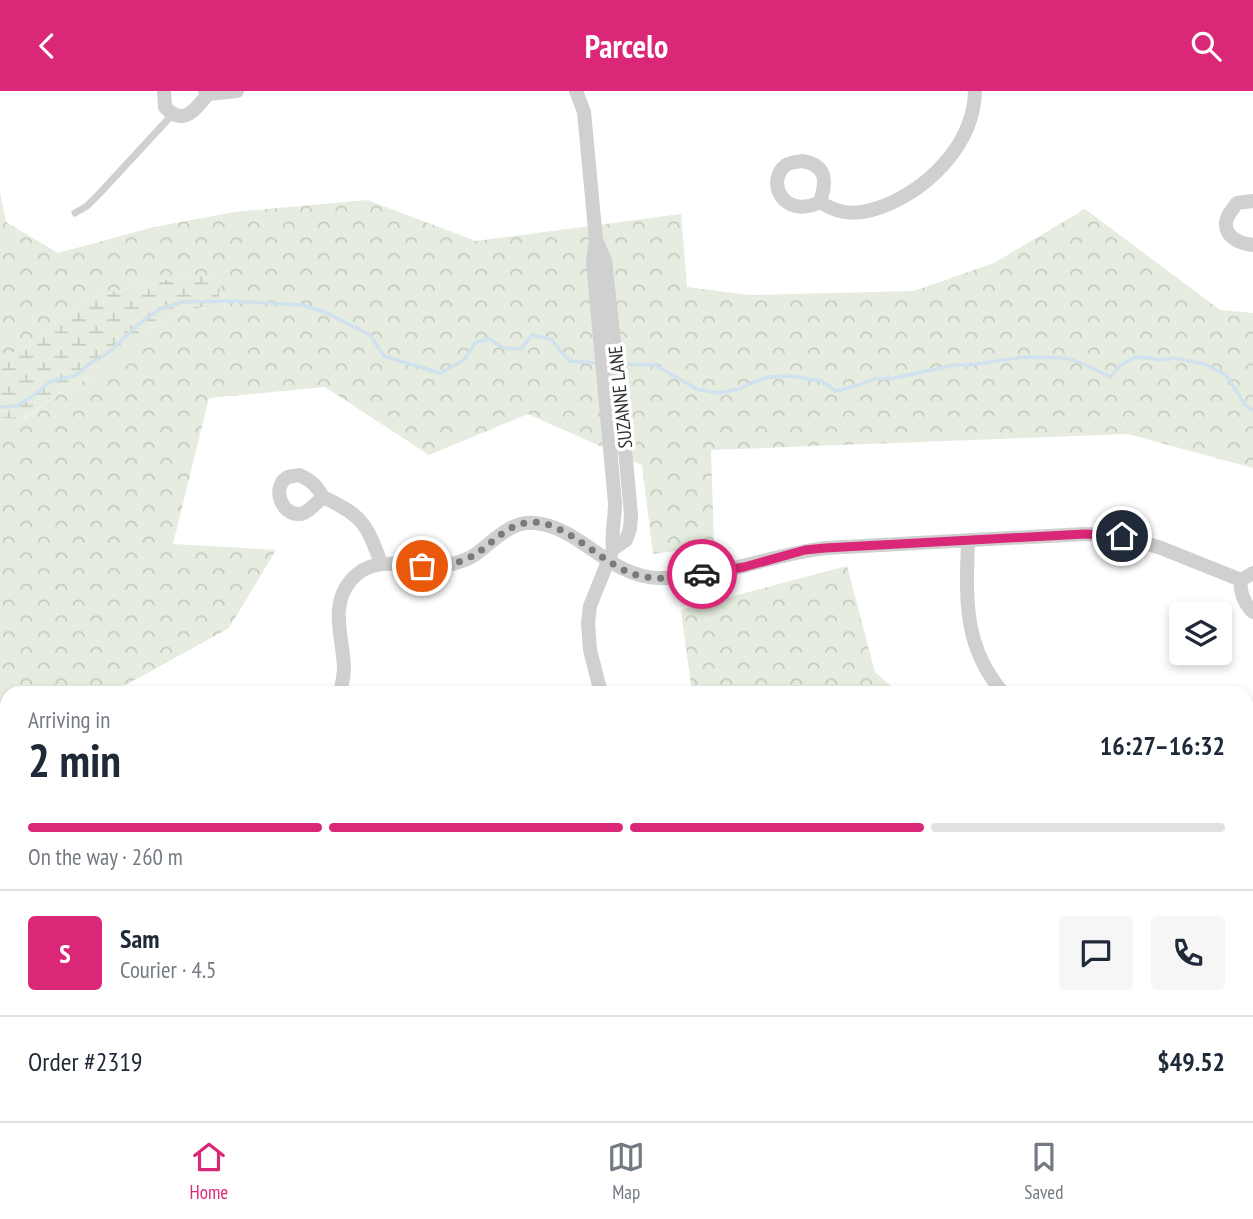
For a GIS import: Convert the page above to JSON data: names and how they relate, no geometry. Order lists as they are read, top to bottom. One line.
{"streets":{"street":["SUZANNE LANE"]},"page":{"header":"Parcelo","heading":["2 min","Arriving in","16:27–16:32"],"panel":["Sam","Courier · 4.5","Order #2319","$49.52"],"bar":"On the way · 260 m","round":"S","tabs":["Home","Map","Saved"]}}
